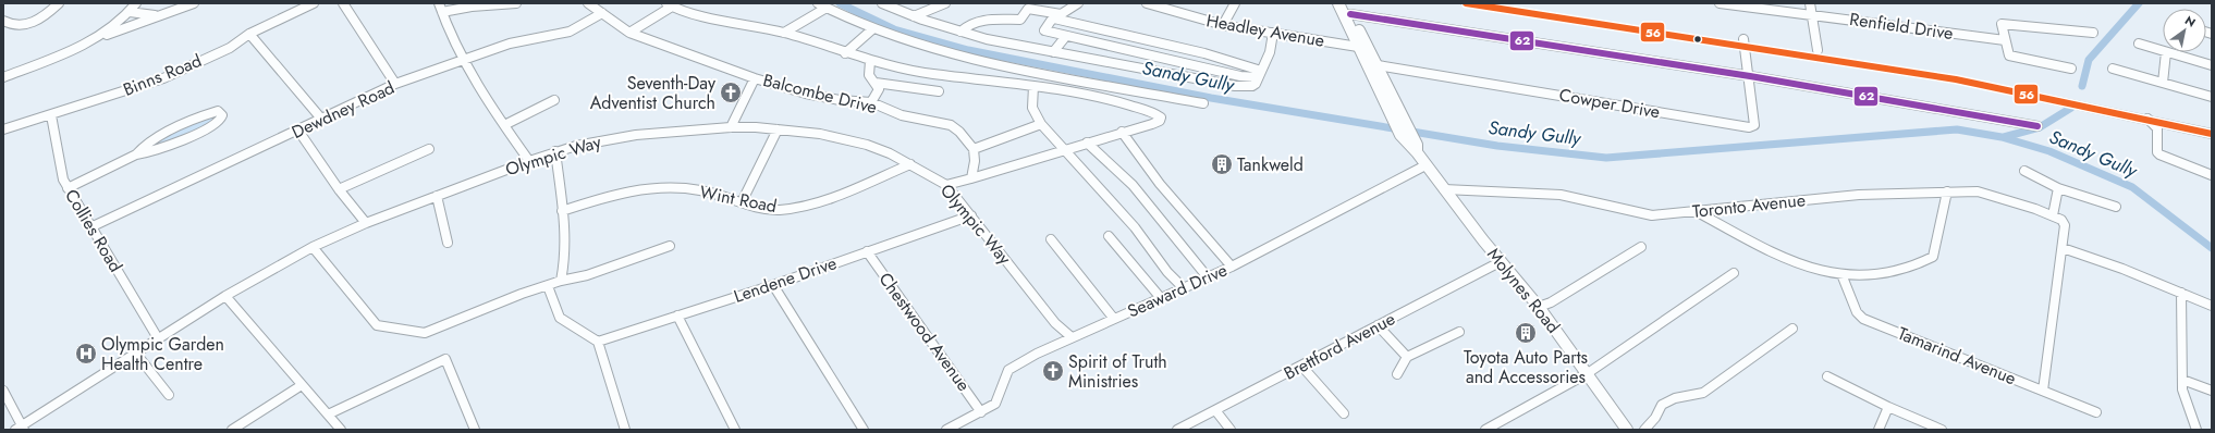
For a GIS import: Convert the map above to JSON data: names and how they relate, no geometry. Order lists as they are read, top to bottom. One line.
{"streets":{"main road":["Molynes Road"],"street":["Renfield Drive","Headley Avenue","Binns Road","Balcombe Drive","Cowper Drive","Dewdney Road","Olympic Way","Wint Road","Toronto Avenue","Collies Road","Lendene Drive","Seaward Drive","Chestwood Avenue","Brettford Avenue","Tamarind Avenue"]},"crossings":[["Headley Avenue","Molynes Road"],["Binns Road","Collies Road"],["Balcombe Drive","Dewdney Road"],["Balcombe Drive","Olympic Way"],["Cowper Drive","Molynes Road"],["Dewdney Road","Collies Road"],["Olympic Way","Wint Road"],["Olympic Way","Collies Road"],["Olympic Way","Lendene Drive"],["Olympic Way","Seaward Drive"],["Toronto Avenue","Molynes Road"],["Lendene Drive","Chestwood Avenue"],["Seaward Drive","Molynes Road"],["Seaward Drive","Chestwood Avenue"],["Molynes Road","Brettford Avenue"]],"water":["Sandy Gully"],"places":{"church":["Seventh-Day Adventist Church","Spirit of Truth Ministries"],"building":["Tankweld","Toyota Auto Parts and Accessories"],"hospital":["Olympic Garden Health Centre"]},"lines":["transit line 56","transit line 62"],"north":"top right"}
